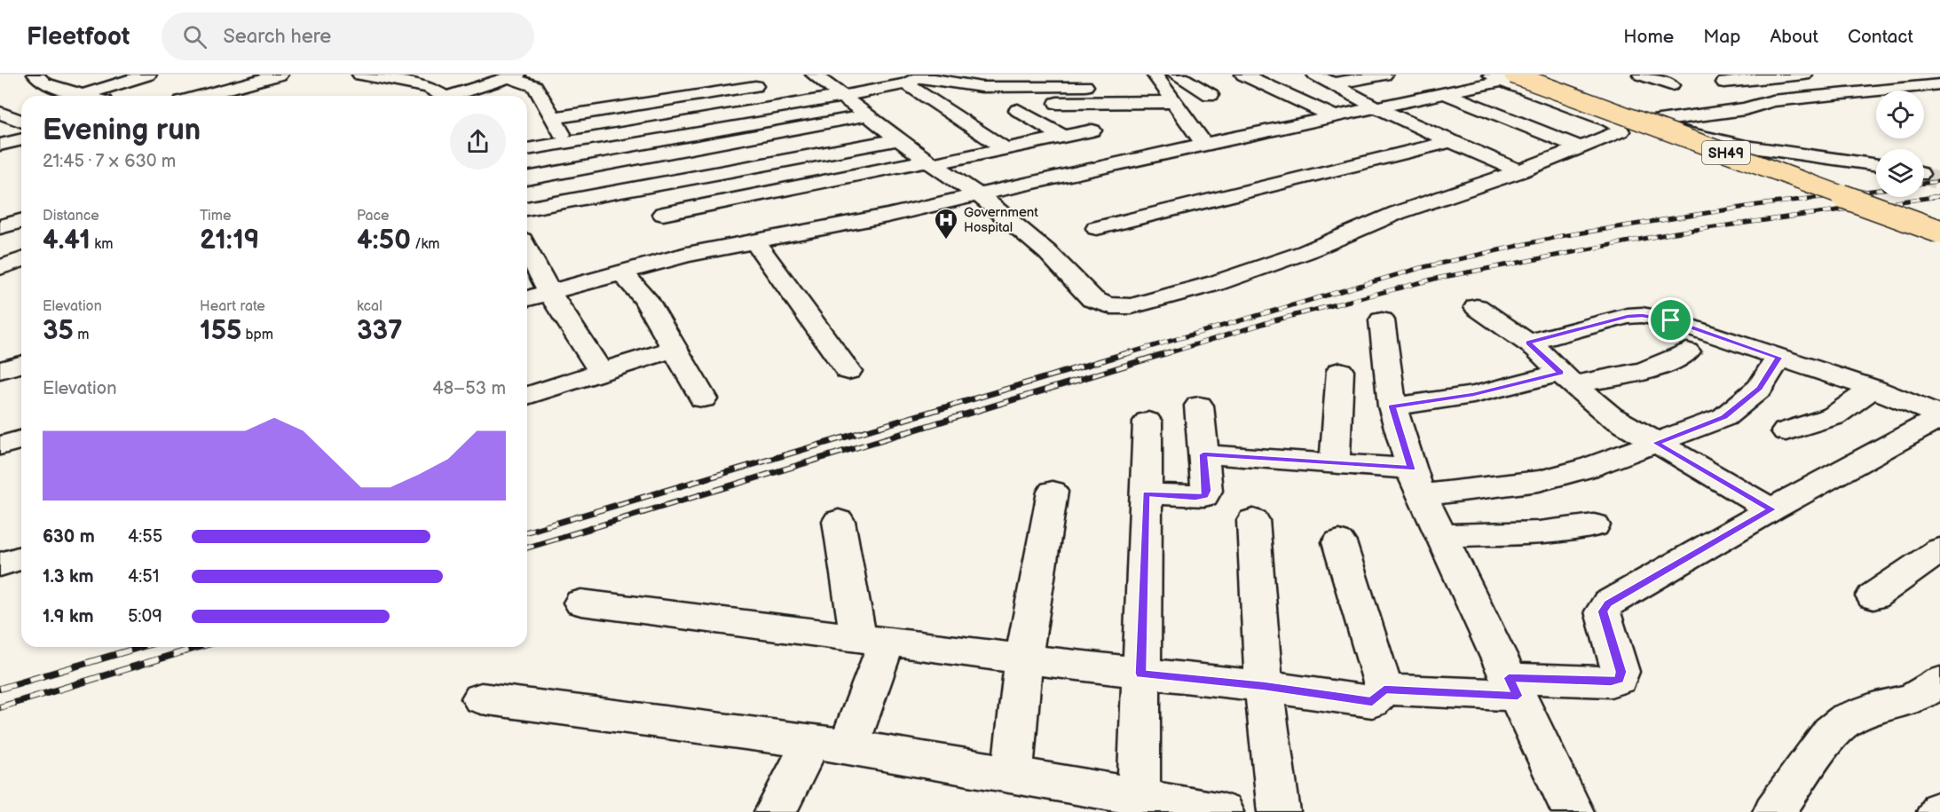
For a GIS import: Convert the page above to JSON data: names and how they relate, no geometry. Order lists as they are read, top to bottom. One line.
{"streets":{"main road":["SH49"]},"places":{"hospital":["Government Hospital"]},"page":{"header":"Fleetfoot","search":"Search here","nav":["Home","Map","About","Contact"],"heading":["Evening run","21:45 · 7 × 630 m"],"stats":[["Distance","4.41 km"],["Time","21:19"],["Pace","4:50 /km"],["Elevation","35 m"],["Heart rate","155 bpm"],["kcal","337"]],"chart":["Elevation","48–53 m"],"list":[{"name":"630 m","note":"4:55"},{"name":"1.3 km","note":"4:51"},{"name":"1.9 km","note":"5:09"}]}}
